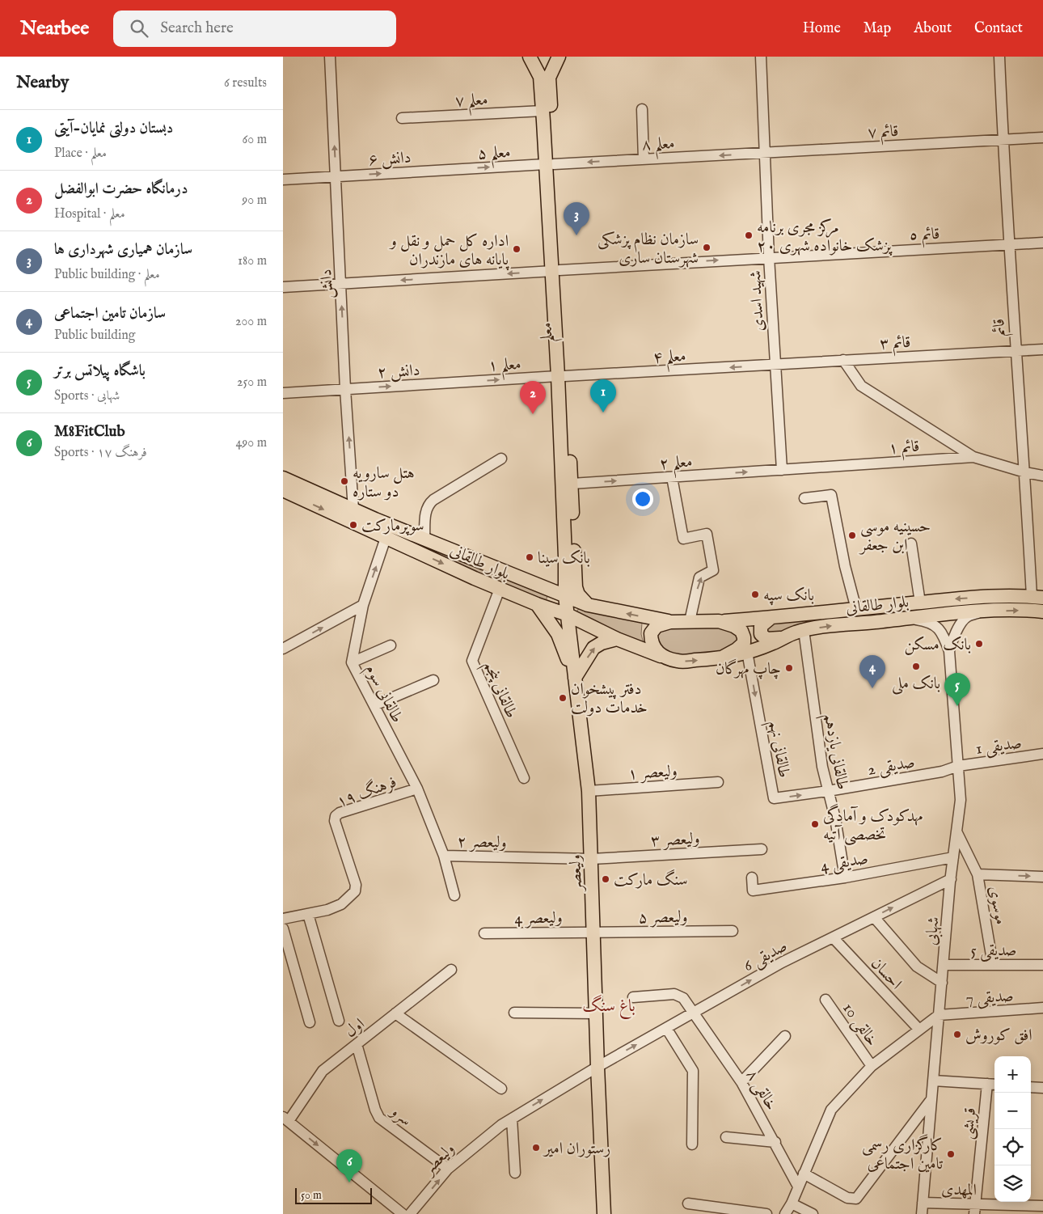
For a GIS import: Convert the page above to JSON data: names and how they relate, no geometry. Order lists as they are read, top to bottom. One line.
{"streets":{"main road":["معلم","بلوار طالقانی","ولیعصر"],"street":["معلم ٧","قائم ٧","معلم ۸","معلم ۵","دانش ۶","قائم ٥","دانش","شهید اسدی","قائم","قائم ٣","معلم ۴","معلم ١","دانش ٢","قائم ١","معلم ٢","طالقانی پنجم","طالقانی سوم","صدیقی 1","طالقانی نهم","طالقانی یازدهم","صدیقی 2","ولیعصر ١","فرهنگ ۱۹","ولیعصر ٣","ولیعصر ٢","صدیقی 4","موسوی","ولیعصر ۵","ولیعصر 4","شهابی","صدیقی 5","صدیقی 6","احسان","صدیقی 7","خالقی 10","اول","خالقی ۸","سرو","قریشی","المهدی"]},"crossings":[["معلم ٧","معلم"],["قائم ٧","معلم ۸"],["قائم ٧","شهید اسدی"],["قائم ٧","قائم"],["معلم ۸","معلم ۵"],["معلم ۸","شهید اسدی"],["معلم ۸","معلم"],["معلم ۵","دانش ۶"],["معلم ۵","معلم"],["دانش ۶","دانش"],["قائم ٥","دانش"],["قائم ٥","شهید اسدی"],["قائم ٥","قائم"],["قائم ٥","معلم"],["دانش","دانش ٢"],["دانش","بلوار طالقانی"],["شهید اسدی","قائم ٣"],["شهید اسدی","معلم ۴"],["شهید اسدی","قائم ١"],["شهید اسدی","معلم ٢"],["قائم","قائم ٣"],["قائم","قائم ١"],["قائم","بلوار طالقانی"],["معلم","معلم ۴"],["معلم","معلم ١"],["معلم","معلم ٢"],["معلم","بلوار طالقانی"],["معلم","ولیعصر"],["قائم ٣","معلم ۴"],["معلم ۴","معلم ١"],["معلم ١","دانش ٢"],["قائم ١","معلم ٢"],["بلوار طالقانی","طالقانی پنجم"],["بلوار طالقانی","طالقانی سوم"],["بلوار طالقانی","طالقانی نهم"],["بلوار طالقانی","طالقانی یازدهم"],["بلوار طالقانی","ولیعصر"],["طالقانی سوم","فرهنگ ۱۹"],["طالقانی سوم","ولیعصر ٢"],["صدیقی 1","صدیقی 2"],["صدیقی 1","شهابی"],["طالقانی نهم","طالقانی یازدهم"],["طالقانی نهم","صدیقی 2"],["طالقانی یازدهم","صدیقی 2"],["طالقانی یازدهم","صدیقی 4"],["صدیقی 2","شهابی"],["ولیعصر ١","ولیعصر"],["فرهنگ ۱۹","ولیعصر ٢"],["ولیعصر ٣","ولیعصر ٢"],["ولیعصر ٣","ولیعصر"],["ولیعصر ٢","ولیعصر"],["صدیقی 4","شهابی"],["ولیعصر","ولیعصر ۵"],["ولیعصر","ولیعصر 4"],["ولیعصر","صدیقی 6"],["ولیعصر","سرو"],["موسوی","شهابی"],["موسوی","صدیقی 5"],["ولیعصر ۵","ولیعصر 4"],["شهابی","صدیقی 5"],["شهابی","صدیقی 6"],["شهابی","صدیقی 7"],["شهابی","المهدی"],["صدیقی 6","احسان"],["صدیقی 6","خالقی ۸"],["اول","سرو"],["قریشی","المهدی"]],"one_way":["معلم ۸","معلم ۵","دانش ۶","دانش","معلم ۴","معلم ١","دانش ٢","معلم ٢","صدیقی 6"],"districts":["باغ سنگ"],"places":["مرکز مجری برنامه پزشک خانواده شهری ٢٠","سازمان نظام پزشکی شهرستان ساری","اداره کل حمل و نقل و پایانه های مازندران","هتل سارویه دو ستاره","سوپرمارکت","حسینیه موسی ابن جعفر","بانک سینا","بانک سپه","بانک مسکن","بانک ملی","چاپ مهرگان","دفتر پیشخوان خدمات دولت","مهدکودک و آمادگی تخصصی آتیه","سنگ مارکت","افق کوروش","رستوران امیر","کارگزاری رسمی تامین اجتماعی"],"scale_bar":"50 m","page":{"header":"Nearbee","search":"Search here","nav":["Home","Map","About","Contact"],"heading":["Nearby","6 results"],"list":[{"mark":"1","name":"دبستان دولتی نمایان-آیتی","note":"Place · معلم","value":"60 m"},{"mark":"2","name":"درمانگاه حضرت ابوالفضل","note":"Hospital · معلم","value":"90 m"},{"mark":"3","name":"سازمان همیاری شهرداری ها","note":"Public building · معلم","value":"180 m"},{"mark":"4","name":"سازمان تامین اجتماعی","note":"Public building","value":"200 m"},{"mark":"5","name":"باشگاه پیلاتس برتر","note":"Sports · شهابی","value":"250 m"},{"mark":"6","name":"M8FitClub","note":"Sports · فرهنگ ۱۷","value":"490 m"}],"pins":["3","1","2","4","5","6"],"map_buttons":["+","−"],"scale":"50 m"}}
